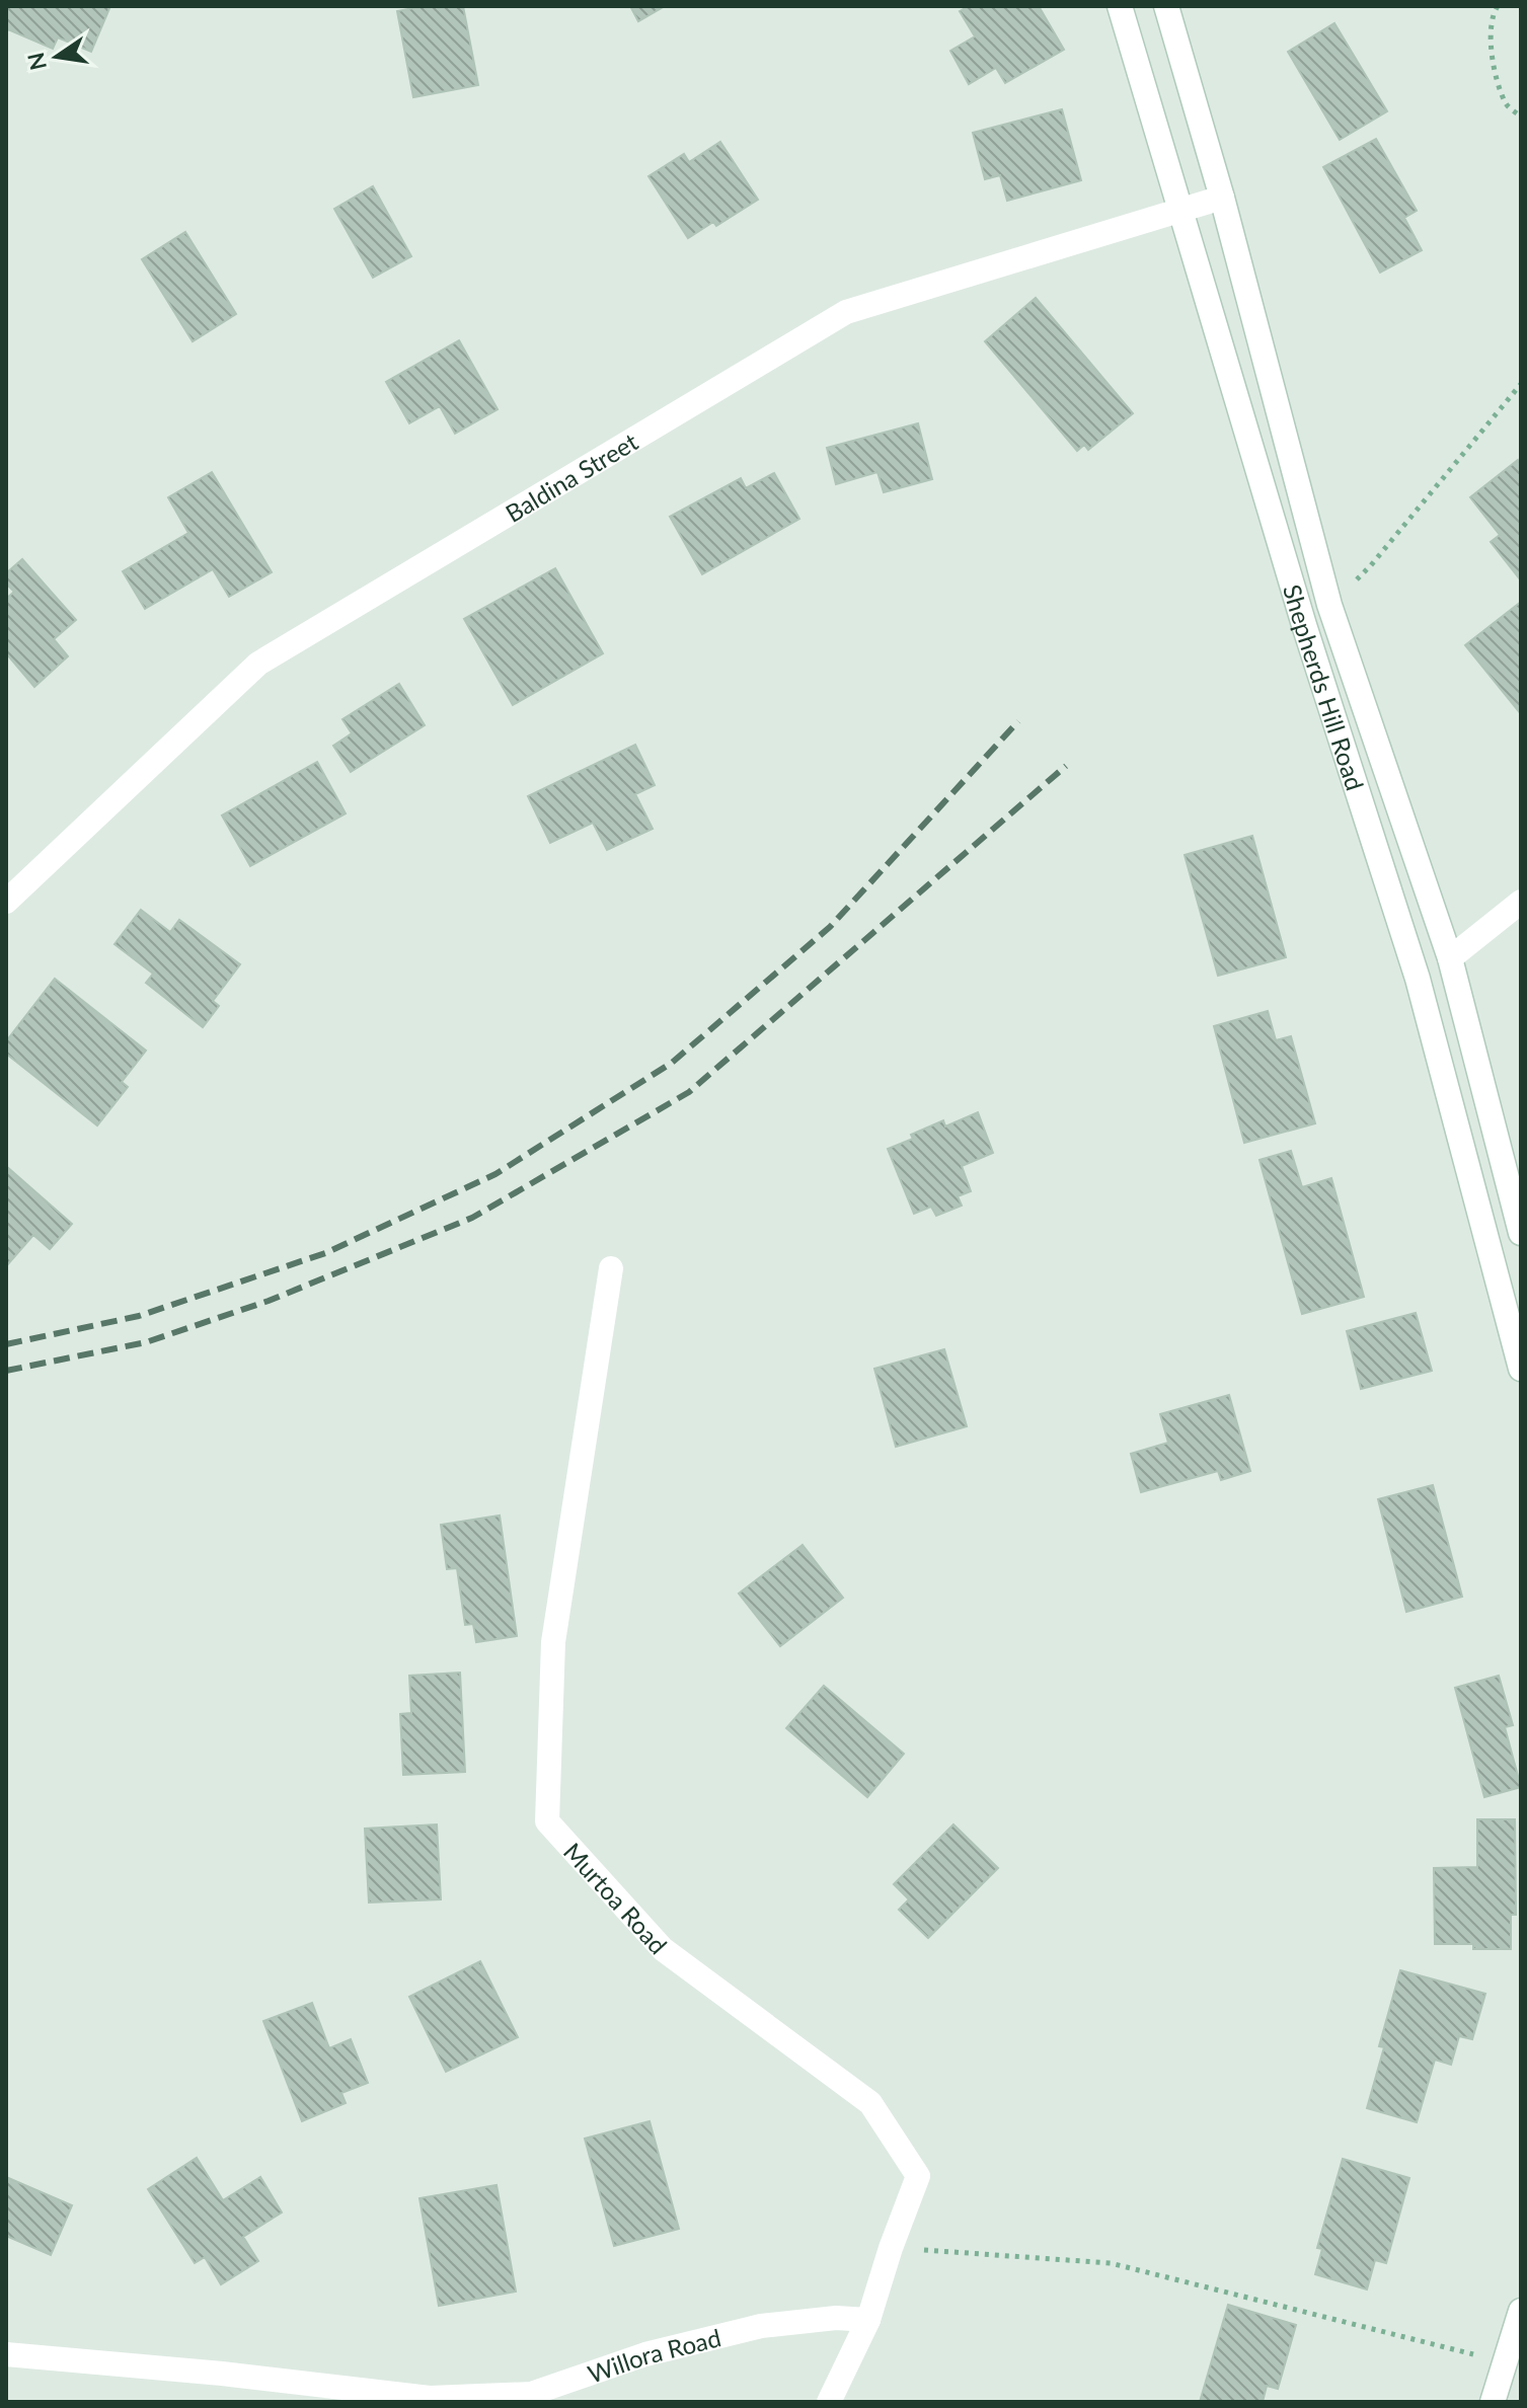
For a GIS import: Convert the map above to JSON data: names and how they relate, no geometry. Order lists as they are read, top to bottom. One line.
{"streets":{"street":["Baldina Street","Shepherds Hill Road","Murtoa Road","Willora Road"]},"crossings":[["Baldina Street","Shepherds Hill Road"],["Murtoa Road","Willora Road"]],"north":"left"}
